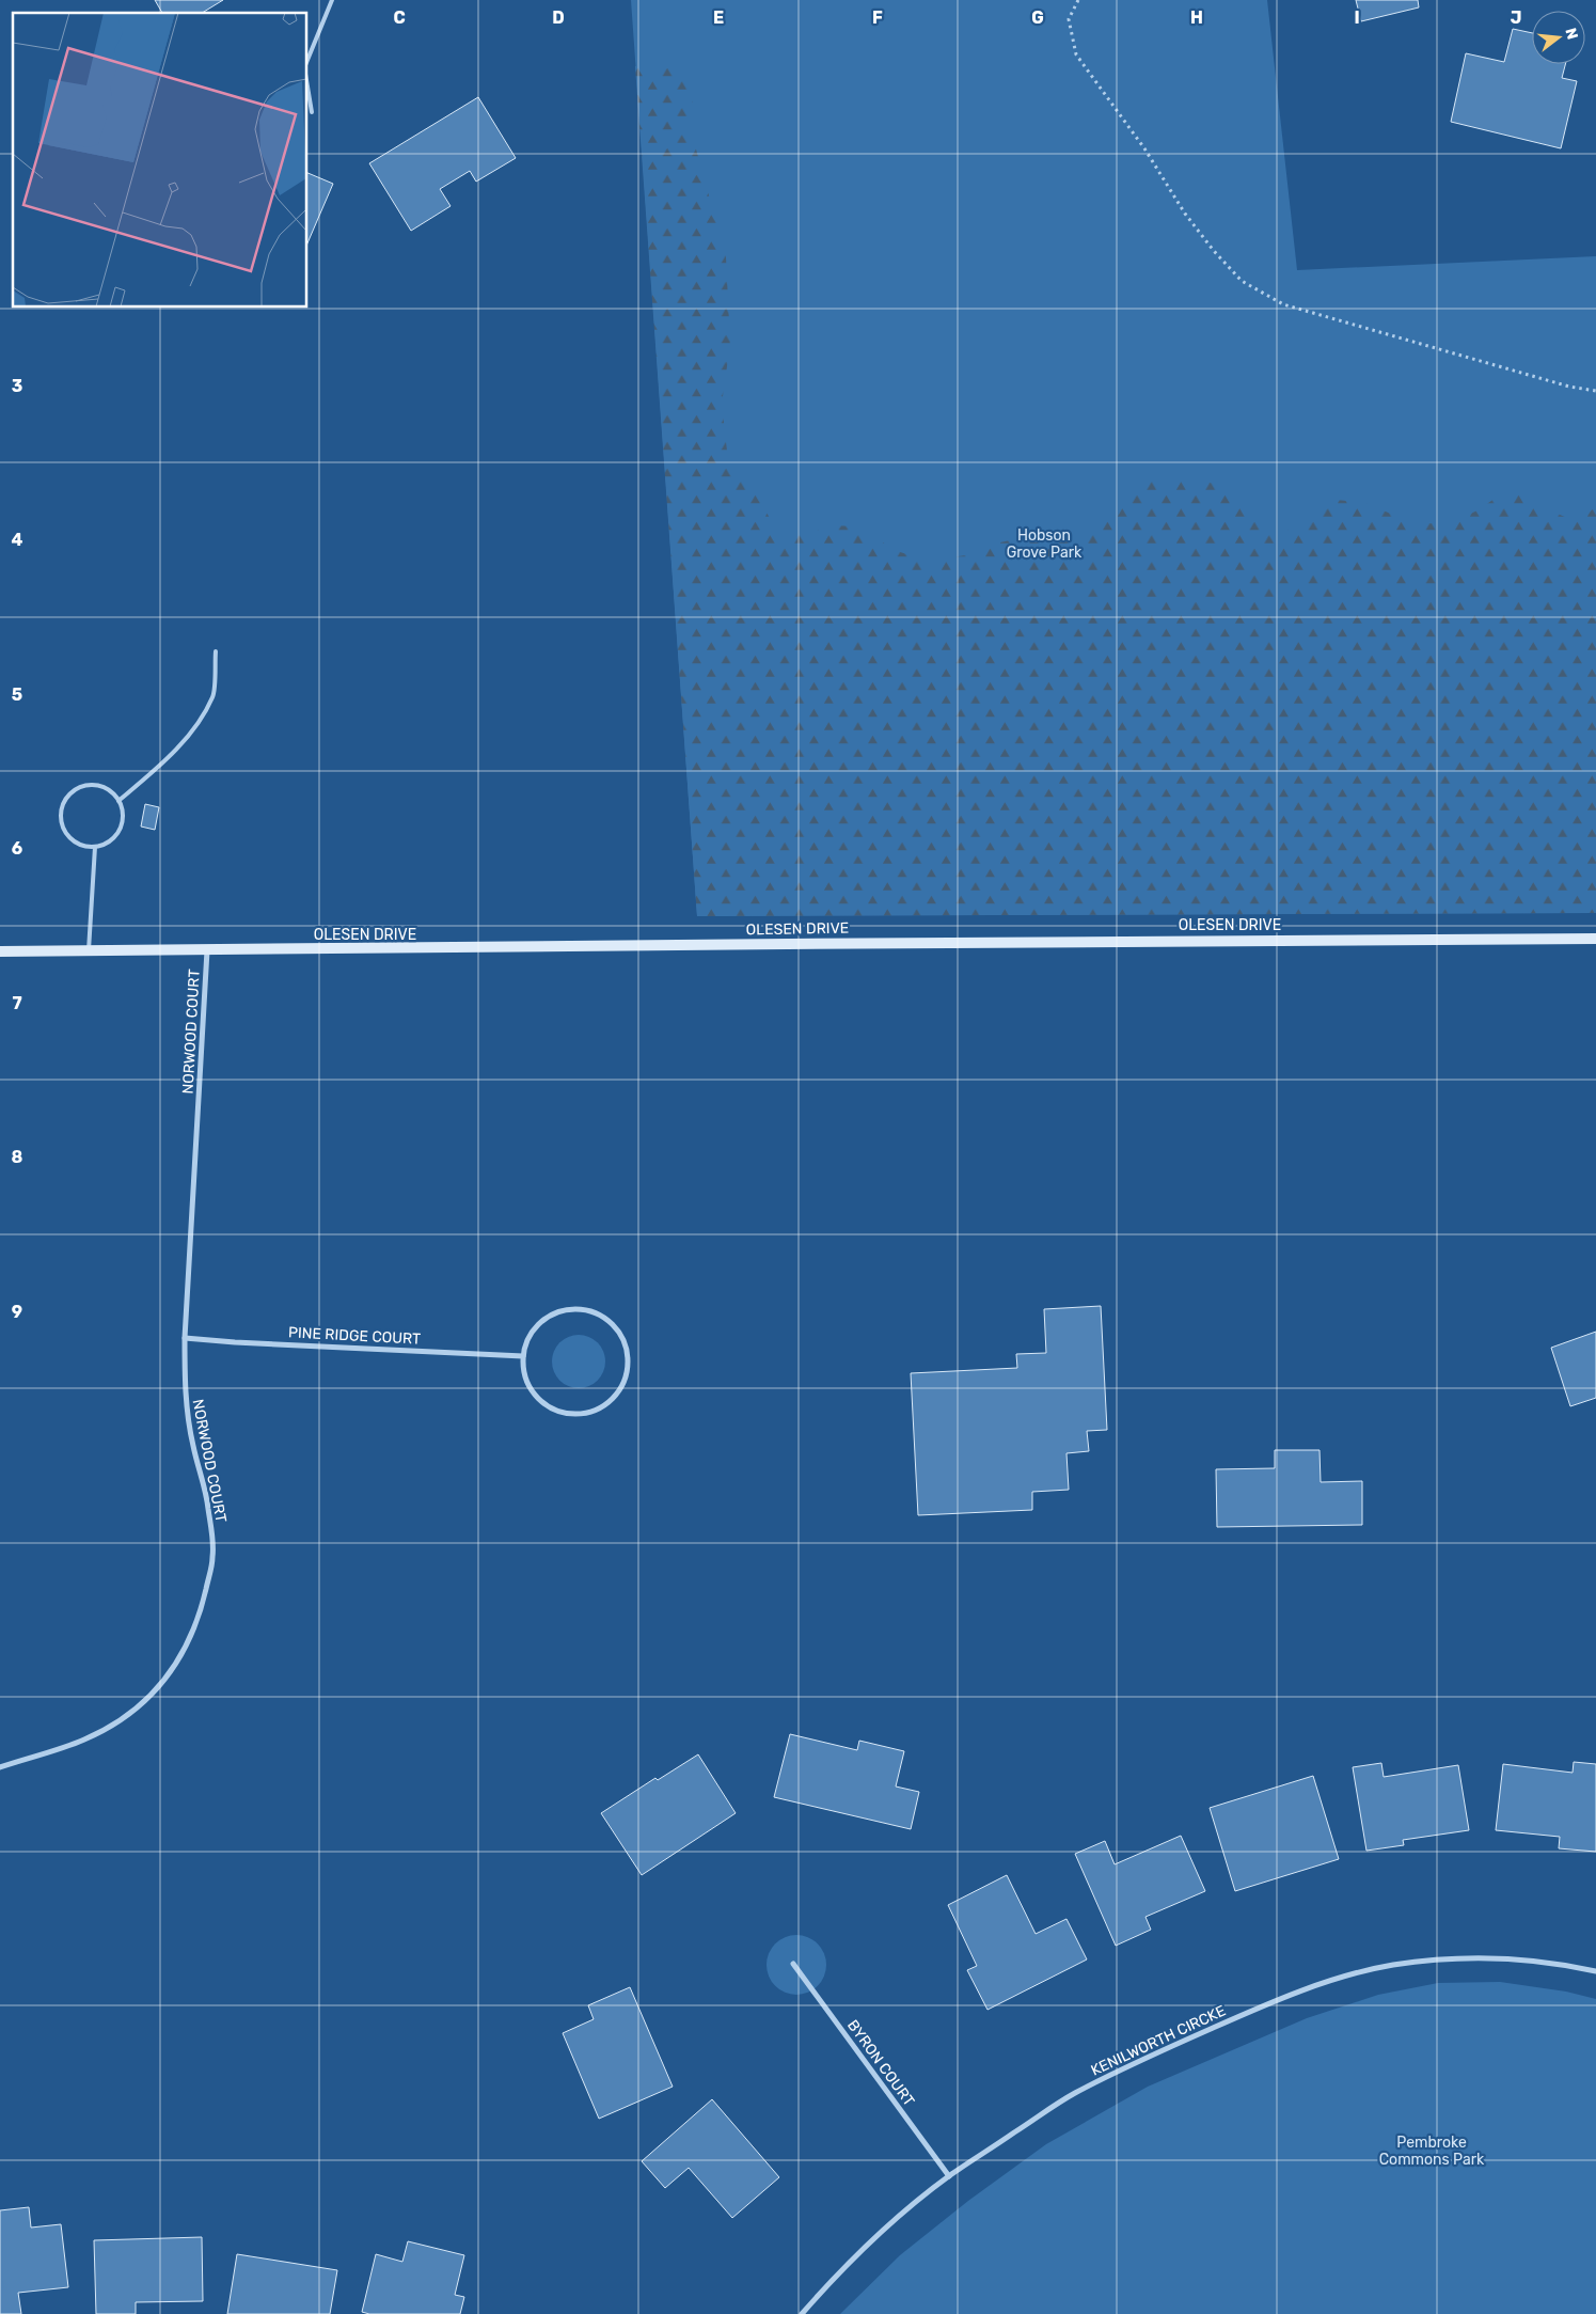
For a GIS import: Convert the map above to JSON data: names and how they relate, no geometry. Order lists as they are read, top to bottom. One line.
{"streets":{"street":["OLESEN DRIVE","NORWOOD COURT","PINE RIDGE COURT","KENILWORTH CIRCKE","BYRON COURT"]},"crossings":[["OLESEN DRIVE","NORWOOD COURT"],["NORWOOD COURT","PINE RIDGE COURT"],["KENILWORTH CIRCKE","BYRON COURT"]],"parks":["Hobson Grove Park","Pembroke Commons Park"],"north":"right","grid":{"columns":["C","D","E","F","G","H","I","J"],"rows":["3","4","5","6","7","8","9"]}}
